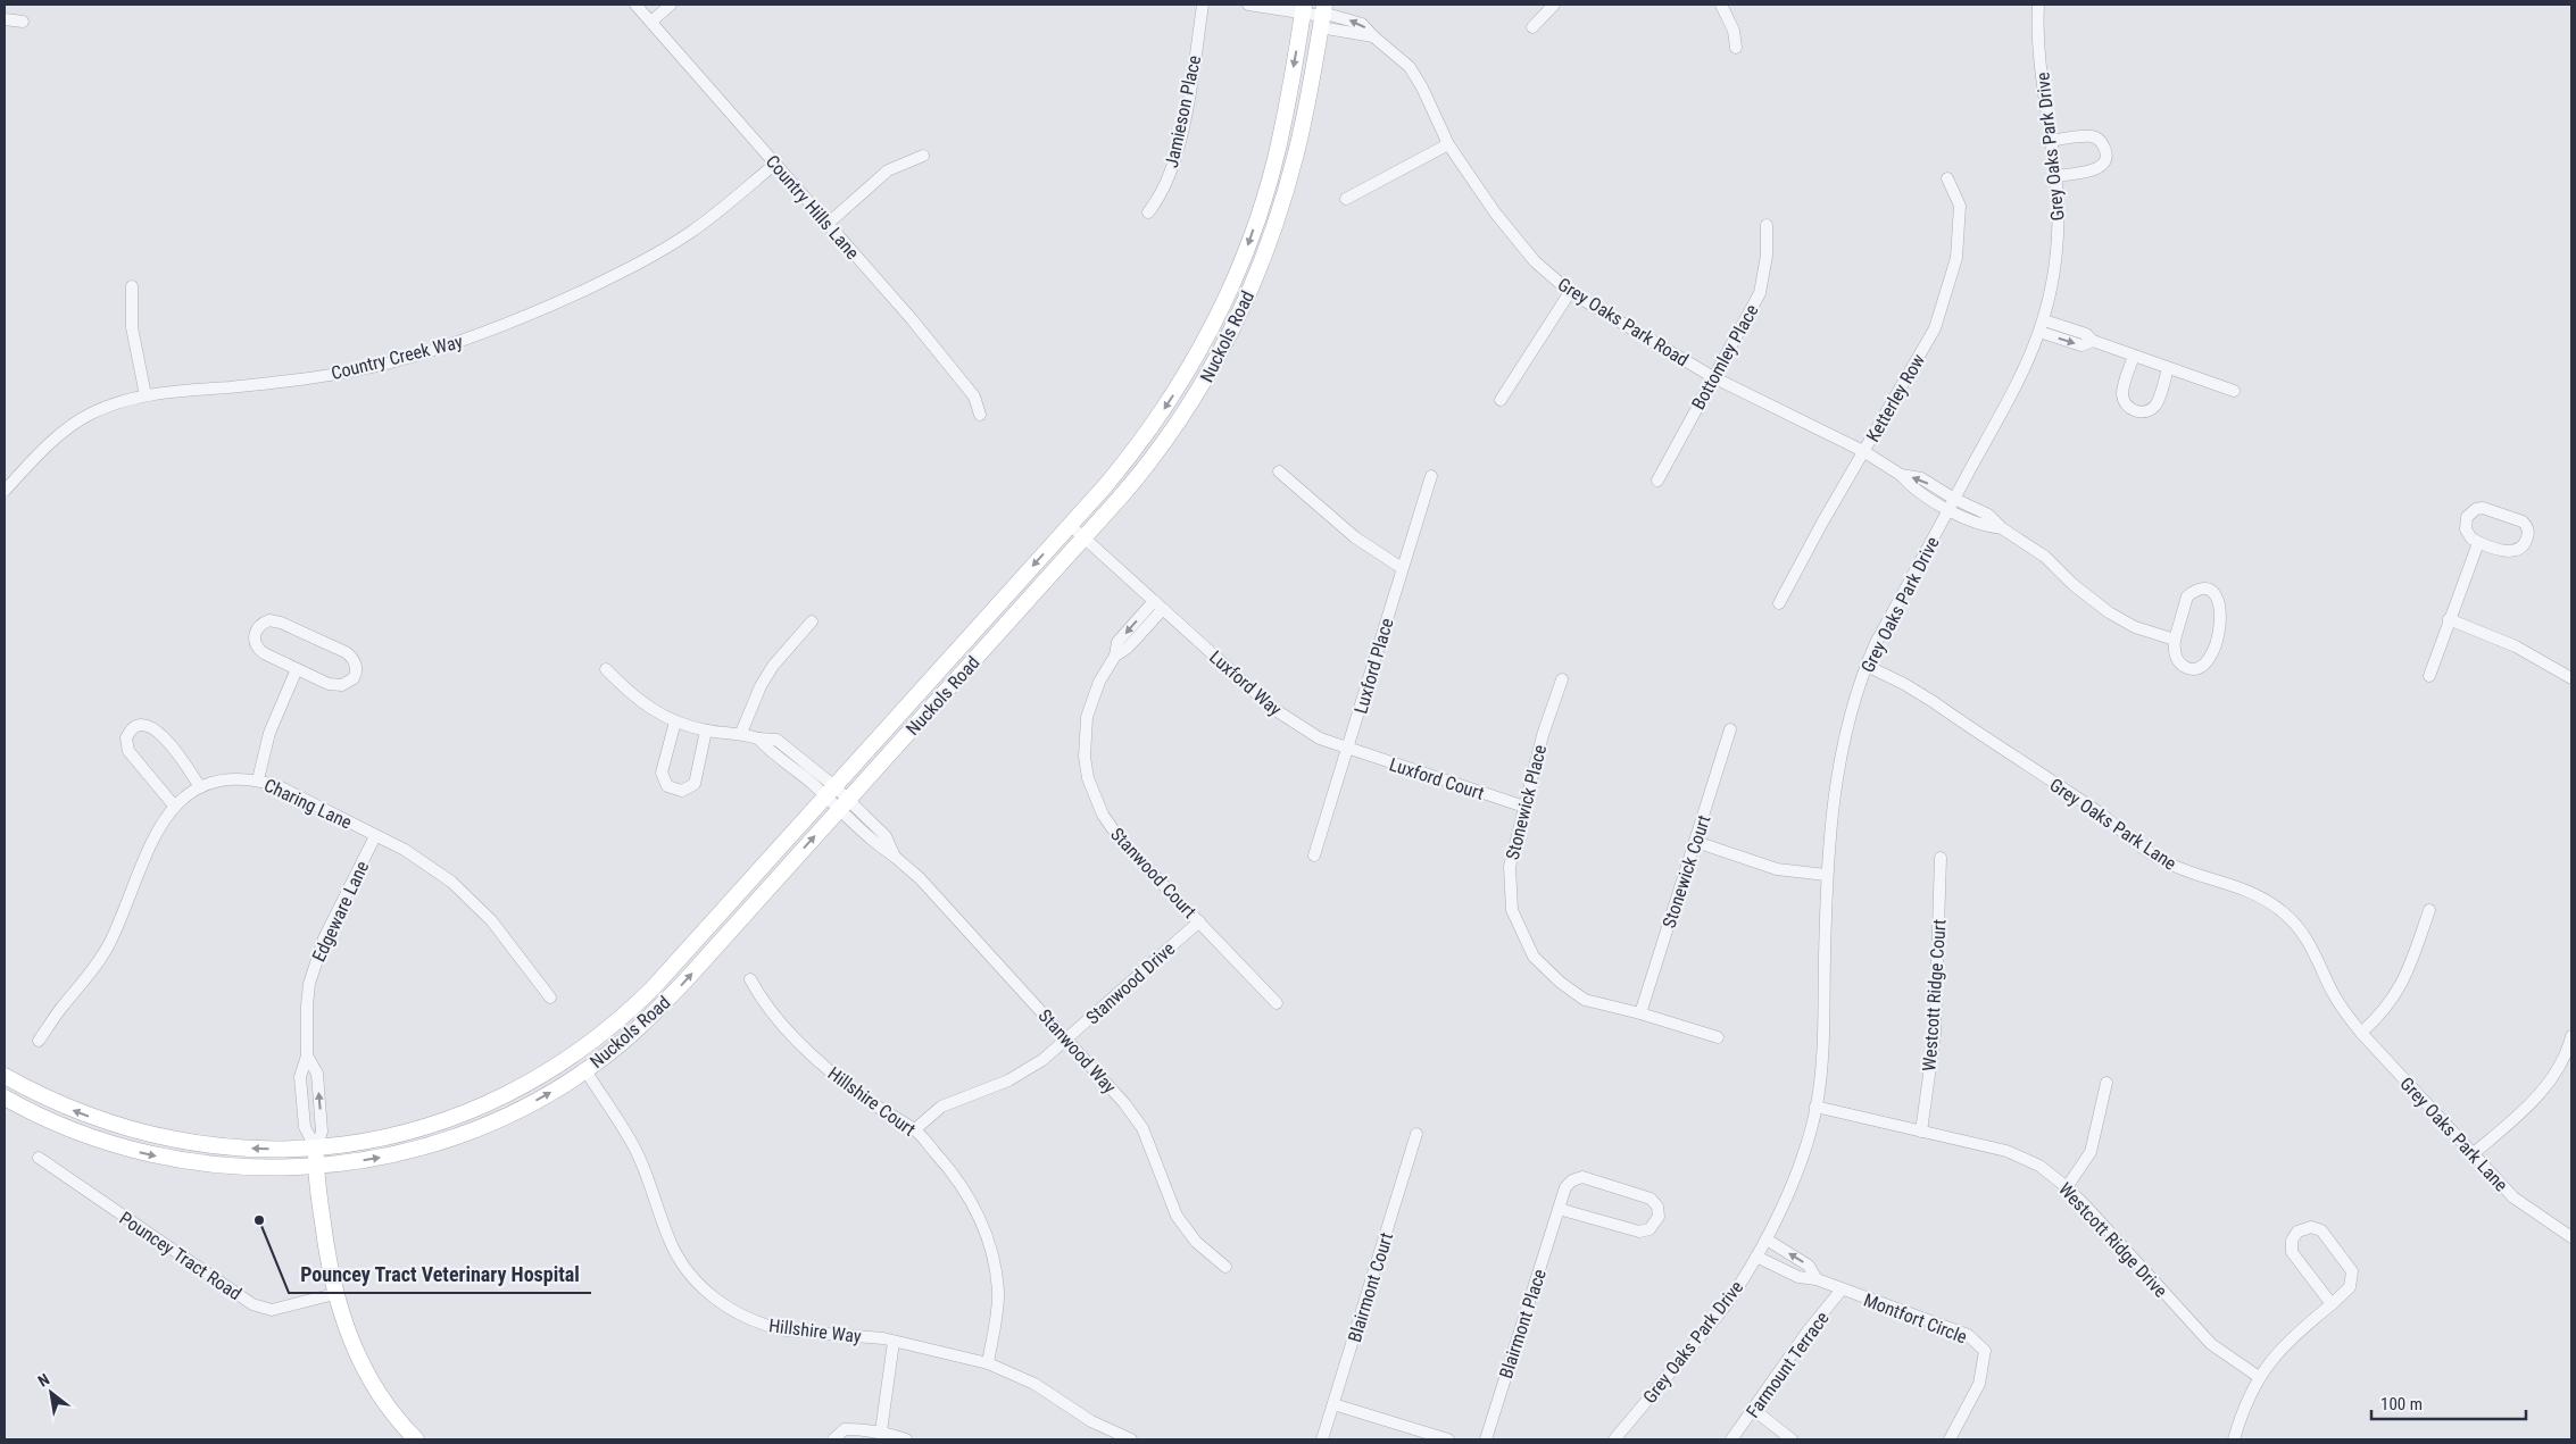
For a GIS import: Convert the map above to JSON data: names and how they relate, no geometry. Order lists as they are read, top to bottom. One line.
{"streets":{"main road":["Nuckols Road"],"street":["Jamieson Place","Grey Oaks Park Drive","Country Hills Lane","Grey Oaks Park Road","Country Creek Way","Bottomley Place","Ketterley Row","Luxford Place","Luxford Way","Luxford Court","Stonewick Place","Charing Lane","Grey Oaks Park Lane","Stonewick Court","Stanwood Court","Edgeware Lane","Stanwood Drive","Westcott Ridge Court","Stanwood Way","Hillshire Court","Westcott Ridge Drive","Pouncey Tract Road","Blairmont Court","Montfort Circle","Blairmont Place","Hillshire Way","Farmount Terrace"]},"crossings":[["Grey Oaks Park Drive","Grey Oaks Park Road"],["Grey Oaks Park Drive","Grey Oaks Park Lane"],["Grey Oaks Park Drive","Westcott Ridge Drive"],["Grey Oaks Park Drive","Montfort Circle"],["Country Hills Lane","Country Creek Way"],["Grey Oaks Park Road","Nuckols Road"],["Grey Oaks Park Road","Bottomley Place"],["Grey Oaks Park Road","Ketterley Row"],["Nuckols Road","Luxford Way"],["Nuckols Road","Edgeware Lane"],["Nuckols Road","Stanwood Way"],["Nuckols Road","Hillshire Way"],["Luxford Place","Luxford Way"],["Luxford Place","Luxford Court"],["Luxford Way","Luxford Court"],["Luxford Way","Stanwood Court"],["Luxford Court","Stonewick Place"],["Stonewick Place","Stonewick Court"],["Charing Lane","Edgeware Lane"],["Stanwood Court","Stanwood Drive"],["Stanwood Drive","Stanwood Way"],["Stanwood Drive","Hillshire Court"],["Westcott Ridge Court","Westcott Ridge Drive"],["Hillshire Court","Hillshire Way"],["Montfort Circle","Farmount Terrace"]],"places":["Pouncey Tract Veterinary Hospital"],"scale_bar":"100 m","north":"top left"}
